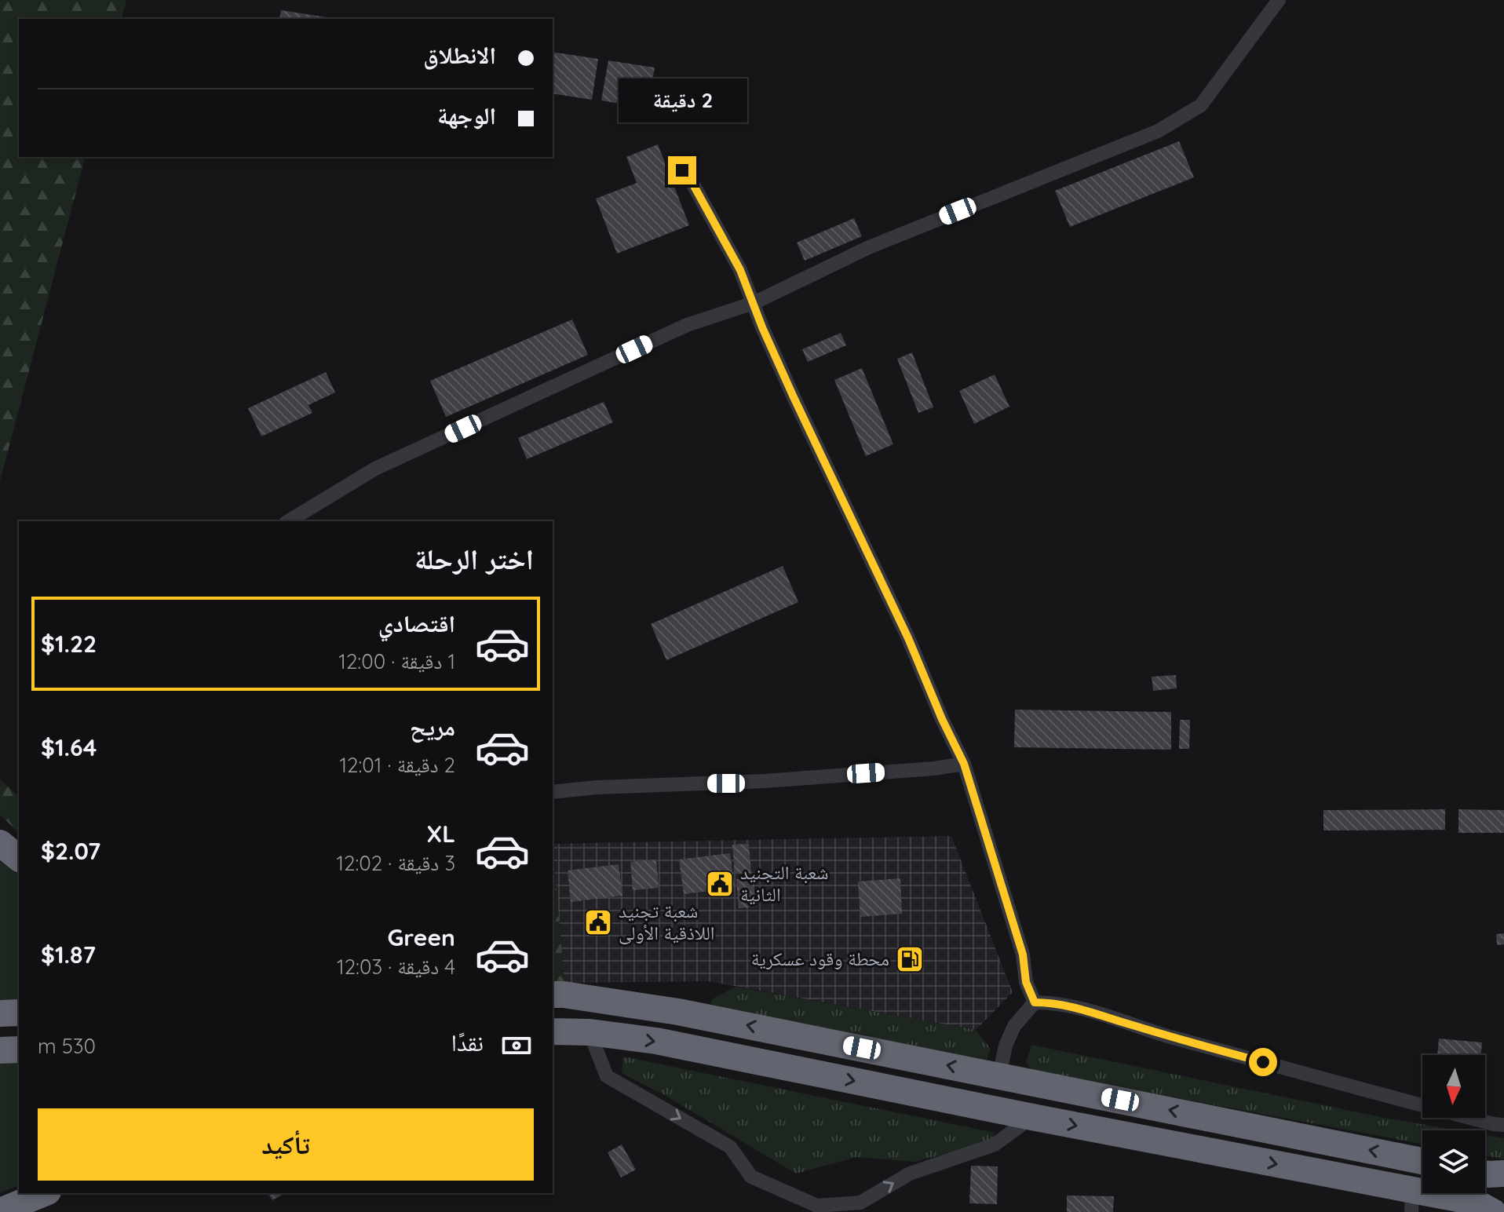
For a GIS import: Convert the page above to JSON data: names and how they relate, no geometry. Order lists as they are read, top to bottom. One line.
{"places":{"public building":["شعبة التجنيد الثانية","شعبة تجنيد اللاذقية الأولى"],"fuel station":["محطة وقود عسكرية"]},"north":"bottom","page":{"banner":["الانطلاق","الوجهة"],"bubble":"2 دقيقة","heading":"اختر الرحلة","list":[{"name":"اقتصادي","note":"1 دقيقة · 12:00","value":"$1.22"},{"name":"مريح","note":"2 دقيقة · 12:01","value":"$1.64"},{"name":"XL","note":"3 دقيقة · 12:02","value":"$2.07"},{"name":"Green","note":"4 دقيقة · 12:03","value":"$1.87"}],"pay":["نقدًا","530 m"],"buttons":"تأكيد"}}
